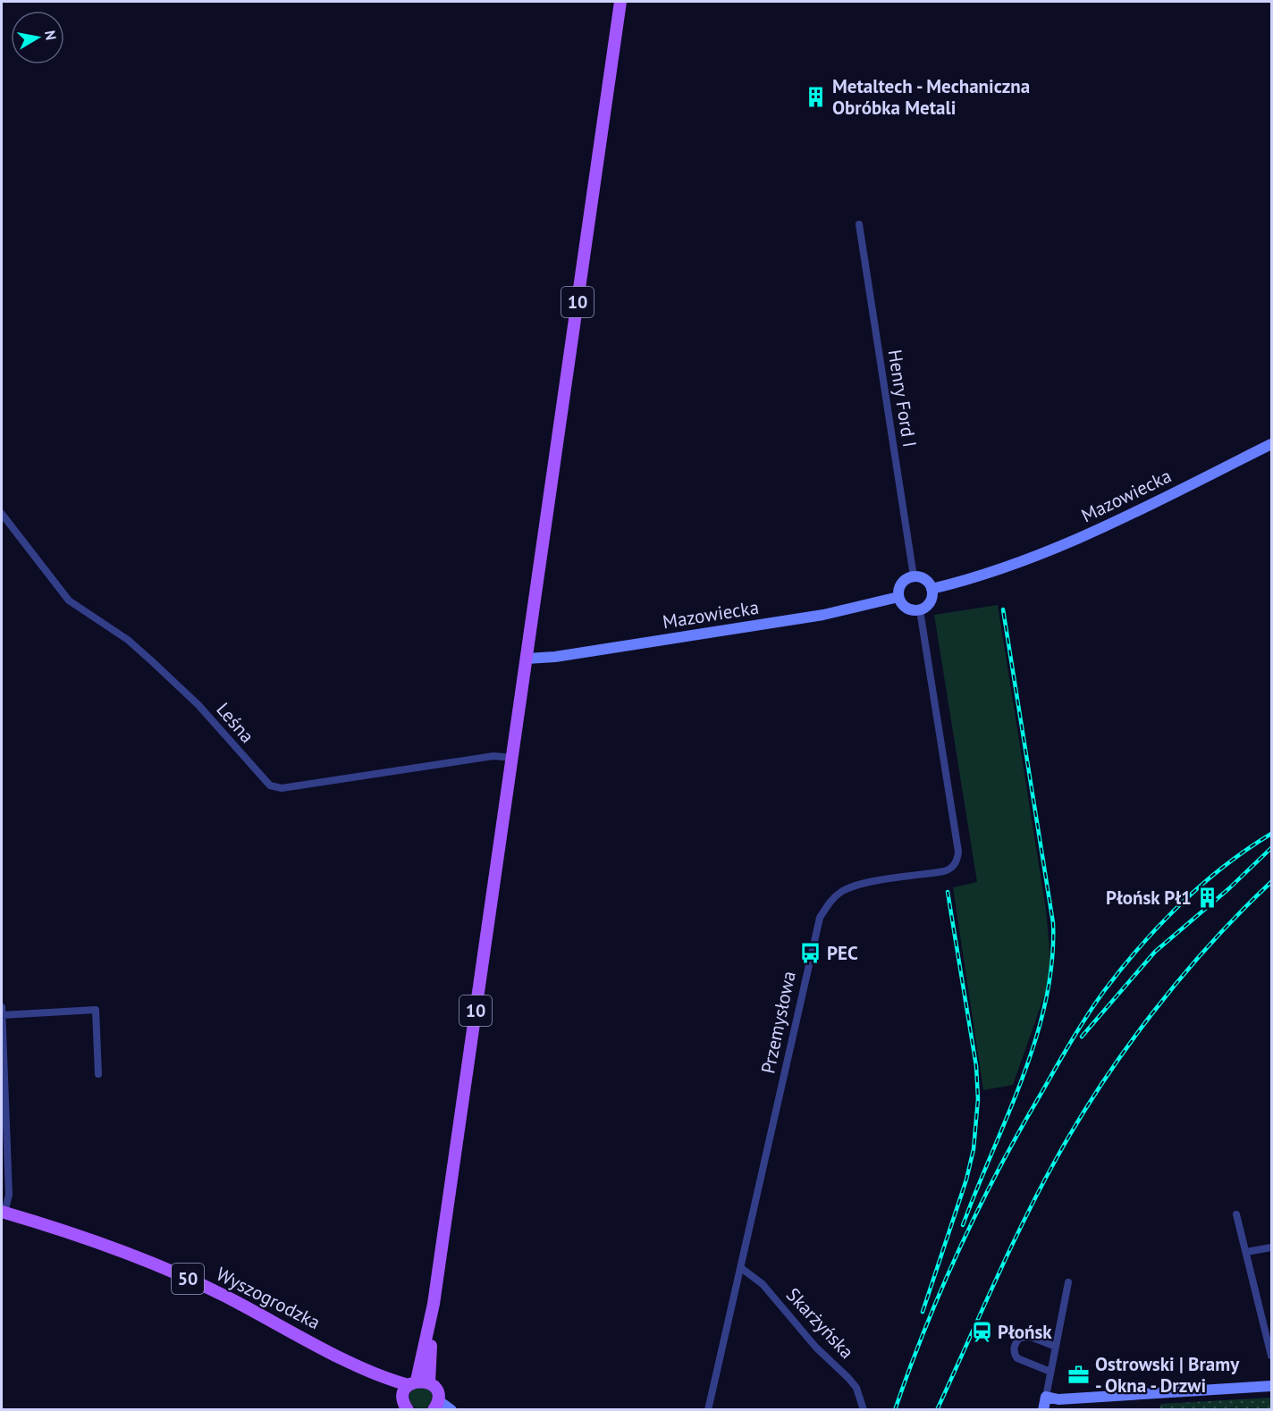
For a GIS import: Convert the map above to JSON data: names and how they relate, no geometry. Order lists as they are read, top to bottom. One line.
{"streets":{"main road":["10","50","Wyszogrodzka"],"street":["Henry Ford I","Mazowiecka","Leśna","Przemysłowa","Skarżyńska"]},"crossings":[["10","Mazowiecka"],["10","Leśna"],["10","Wyszogrodzka"],["Henry Ford I","Mazowiecka"],["Henry Ford I","Przemysłowa"],["Mazowiecka","Przemysłowa"],["Przemysłowa","Skarżyńska"]],"places":{"building":["Metaltech - Mechaniczna Obróbka Metali","Płońsk Pł1"],"bus stop":["PEC"],"station":["Płońsk"],"office":["Ostrowski | Bramy - Okna - Drzwi"]},"north":"right"}
